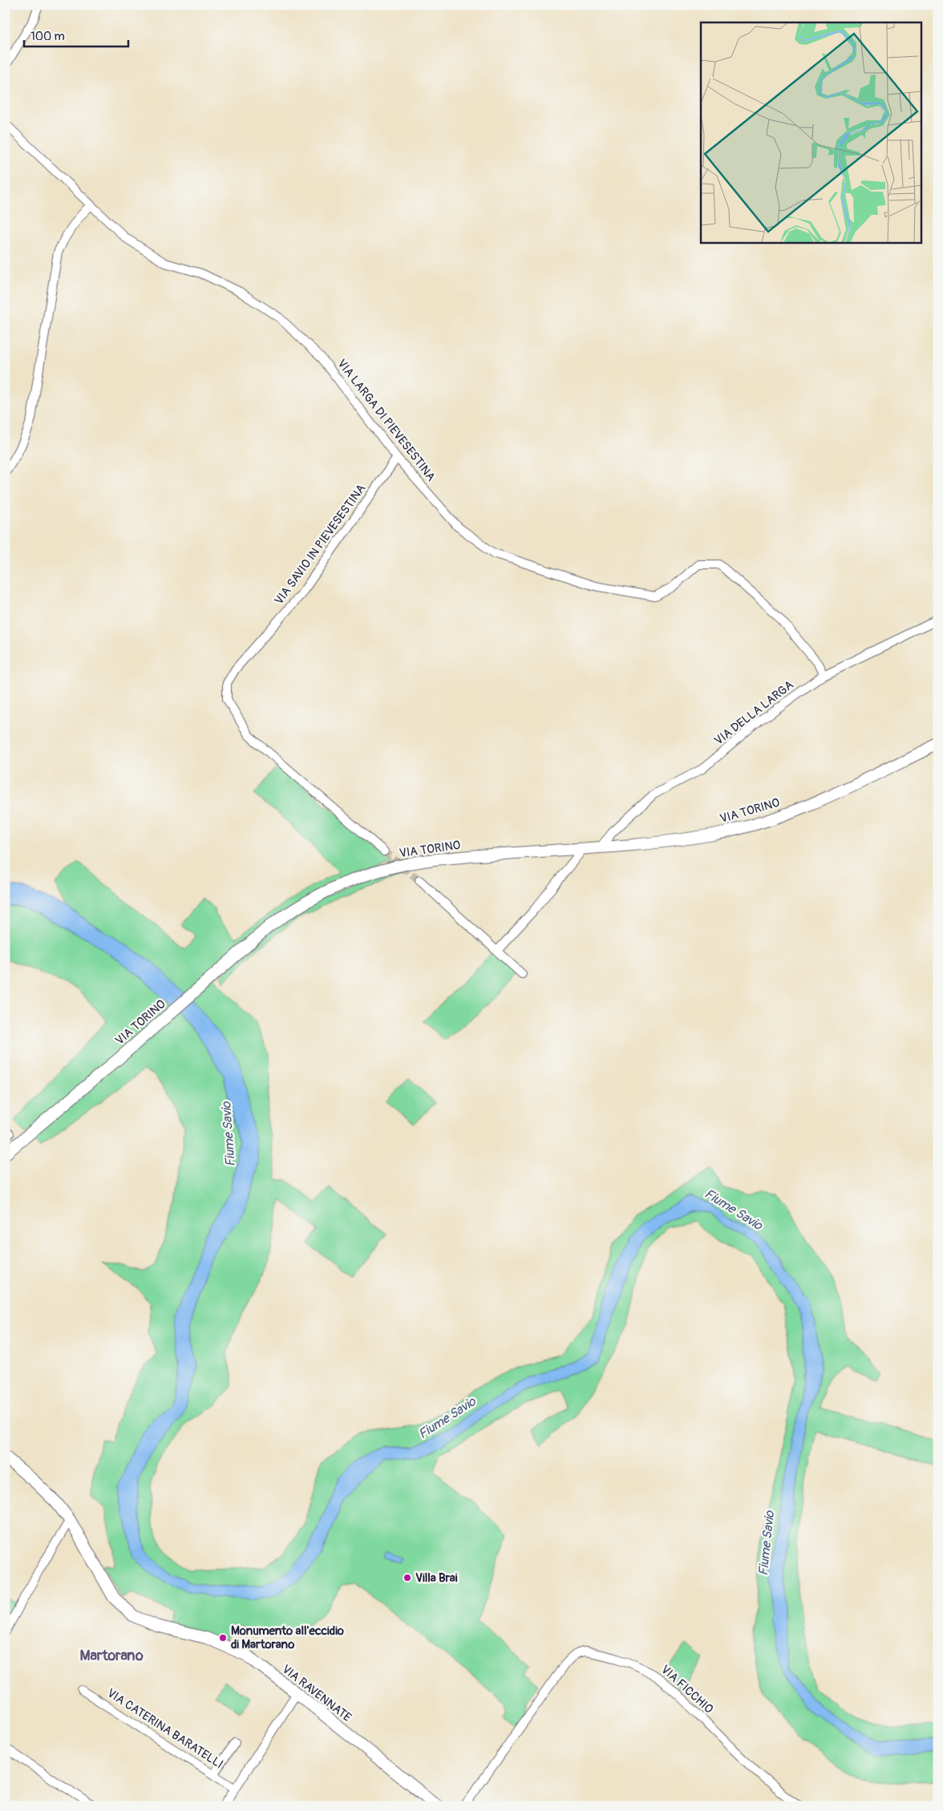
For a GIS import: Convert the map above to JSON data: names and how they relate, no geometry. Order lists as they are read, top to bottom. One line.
{"streets":{"main road":["VIA TORINO","VIA RAVENNATE"],"street":["VIA LARGA DI PIEVESESTINA","VIA SAVIO IN PIEVESESTINA","VIA DELLA LARGA","VIA FICCHIO","VIA CATERINA BARATELLI"]},"crossings":[["VIA LARGA DI PIEVESESTINA","VIA SAVIO IN PIEVESESTINA"],["VIA LARGA DI PIEVESESTINA","VIA DELLA LARGA"],["VIA DELLA LARGA","VIA TORINO"]],"districts":["Martorano"],"water":["Fiume Savio"],"places":["Villa Brai","Monumento all'eccidio di Martorano"],"scale_bar":"100 m"}
